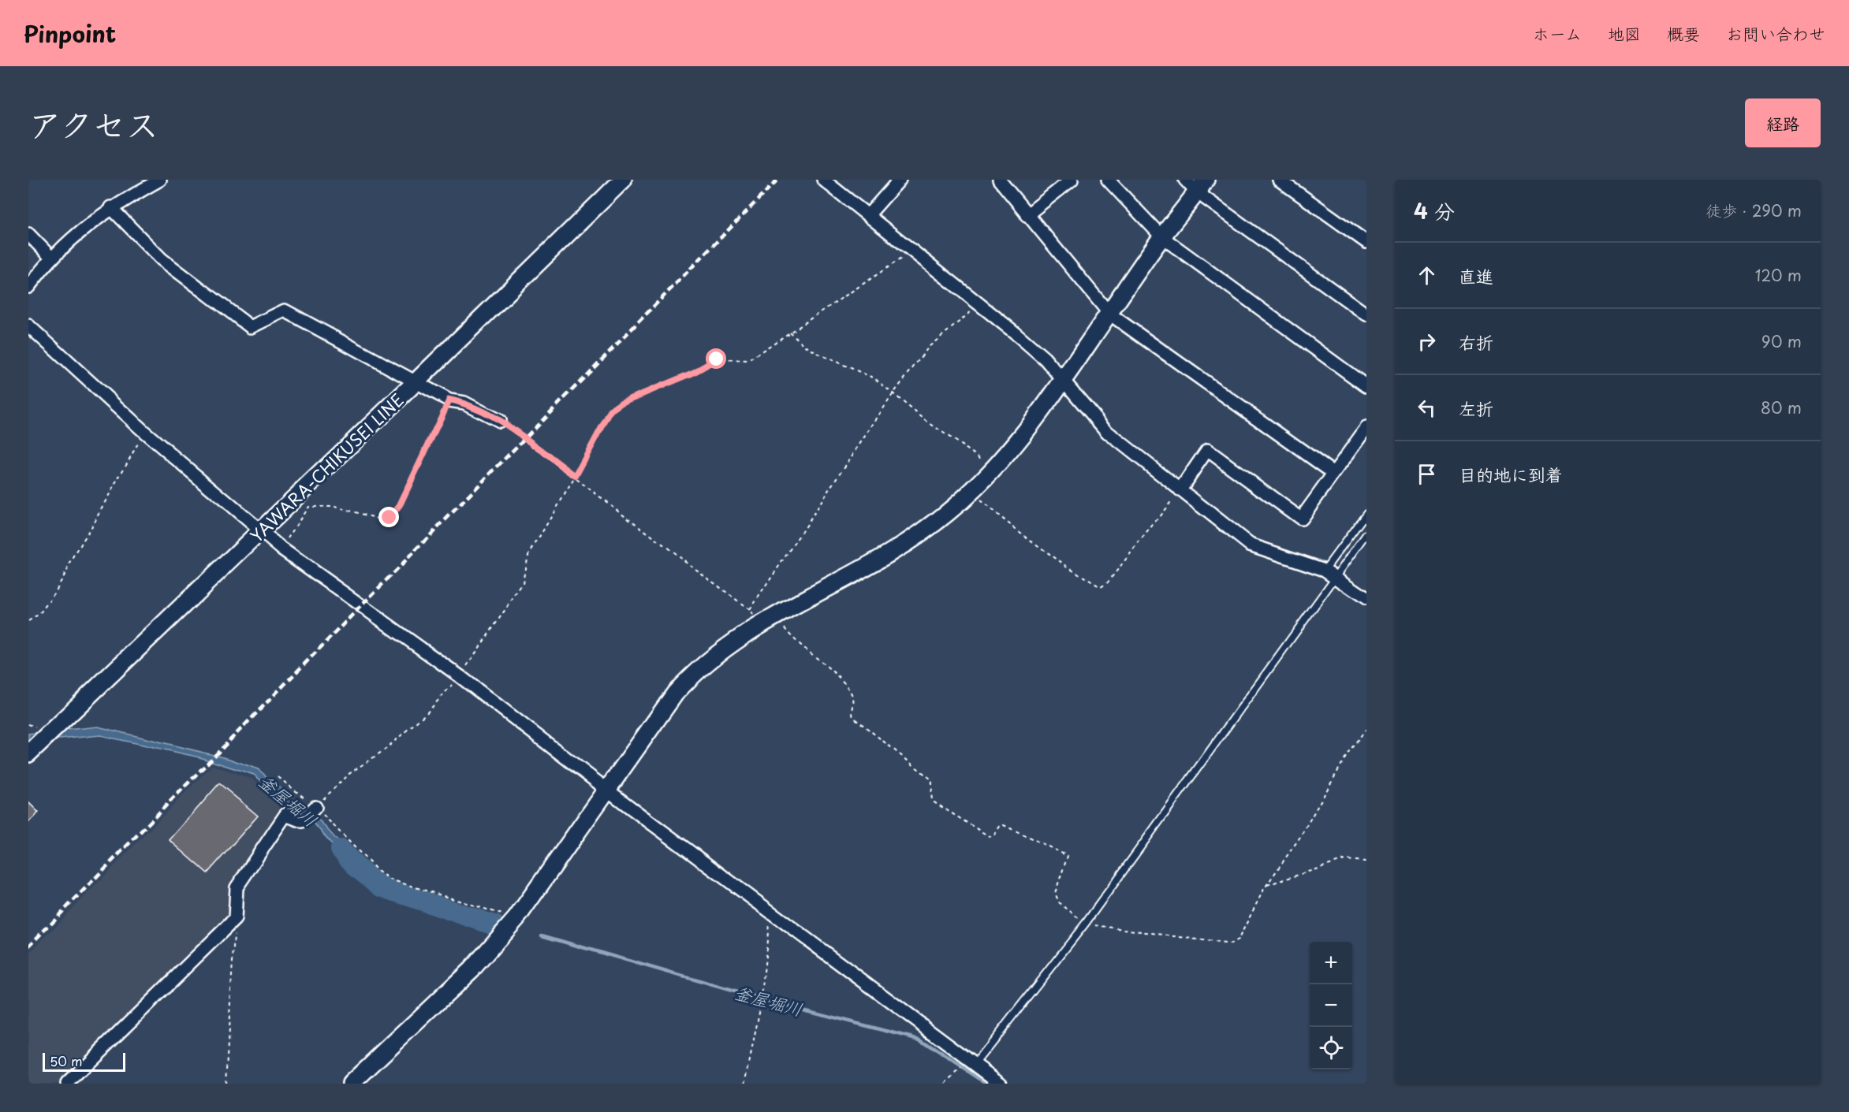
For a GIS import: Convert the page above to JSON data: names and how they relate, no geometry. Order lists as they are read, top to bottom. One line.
{"streets":{"street":["YAWARA-CHIKUSEI LINE"]},"water":["釜屋堀川"],"scale_bar":"50 m","page":{"header":"Pinpoint","nav":["ホーム","地図","概要","お問い合わせ"],"title":"アクセス","buttons":"経路","heading":["4 分","徒歩 · 290 m"],"list":[["直進","120 m"],["右折","90 m"],["左折","80 m"],"目的地に到着"],"map_buttons":["+","−"],"scale":"50 m"}}
